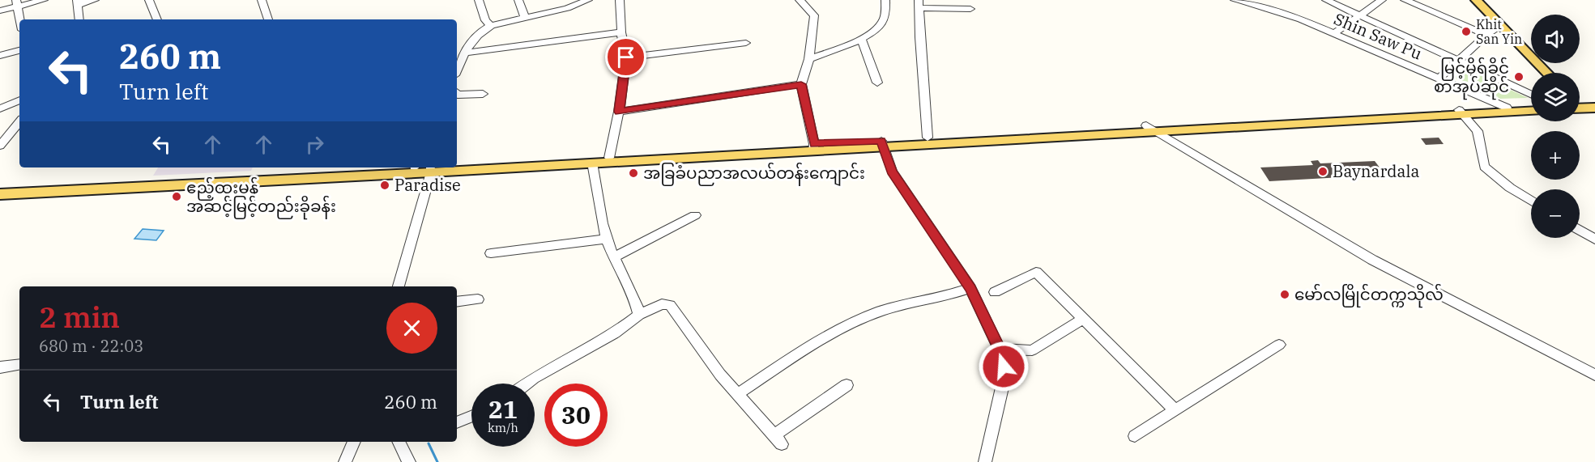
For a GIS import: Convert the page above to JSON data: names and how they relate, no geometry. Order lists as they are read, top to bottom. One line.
{"streets":{"street":["Shin Saw Pu"]},"places":["Khit San Yin","မြင့်မိုရ်ခိုင် စာအုပ်ဆိုင်","Baynardala","အခြခံပညာအလယ်တန်းကျောင်း","Paradise","ဧည့်ထူးမွန် အဆင့်မြင့်တည်းခိုခန်း","မော်လမြိုင်တက္ကသိုလ်"],"page":{"map_buttons":["+","−"],"turn":["260 m","Turn left"],"heading":["2 min","680 m · 22:03"],"list":[{"name":"Turn left","value":"260 m"}],"speed":"21 km/h","limit":"30"}}
